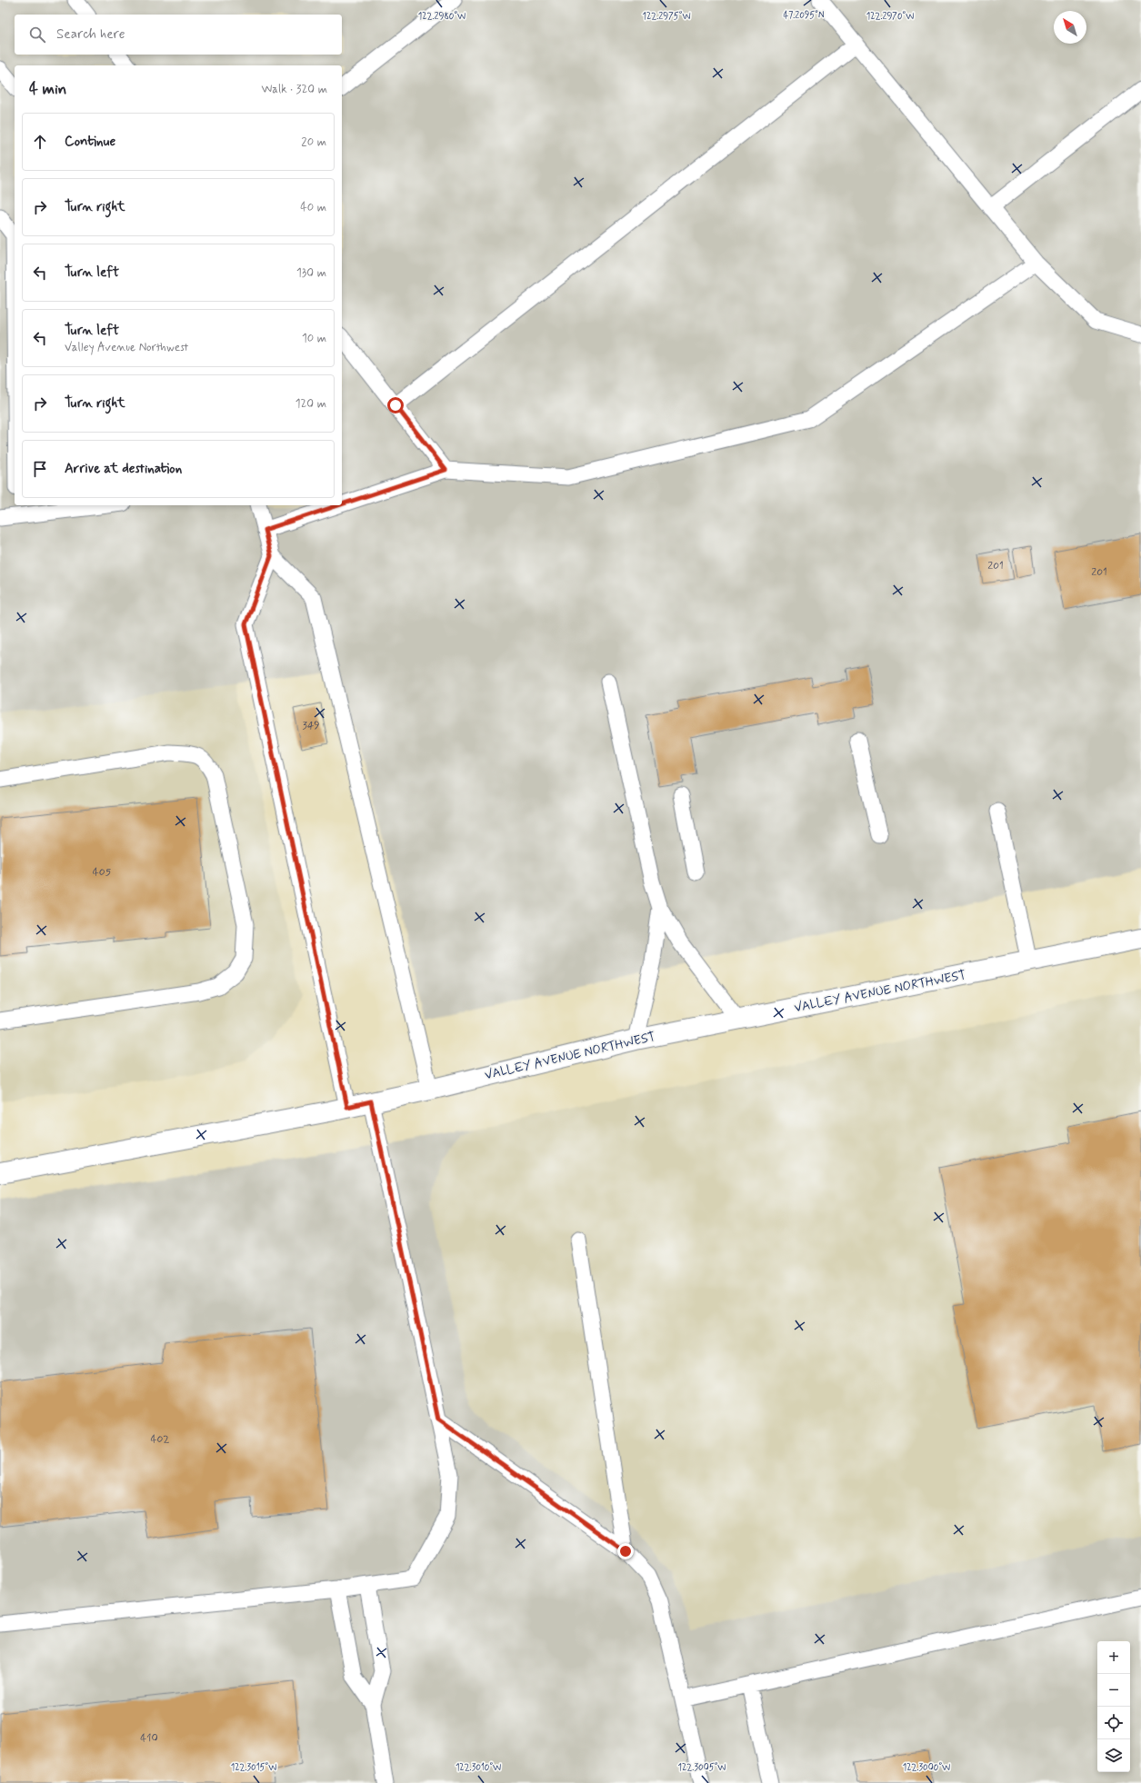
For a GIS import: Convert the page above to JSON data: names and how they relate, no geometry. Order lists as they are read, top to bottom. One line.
{"streets":{"main road":["VALLEY AVENUE NORTHWEST"]},"house_numbers":["201","201","349","405","402","410"],"north":"top left","page":{"search":"Search here","heading":["4 min","Walk · 320 m"],"list":[["Continue","20 m"],["Turn right","40 m"],["Turn left","130 m"],["Turn left","Valley Avenue Northwest","10 m"],["Turn right","120 m"],"Arrive at destination"],"map_buttons":["+","−"]},"coordinates":["47.2095°N","122.2975°W","122.2980°W","122.2970°W","122.3015°W","122.3010°W","122.3005°W","122.3000°W"]}
